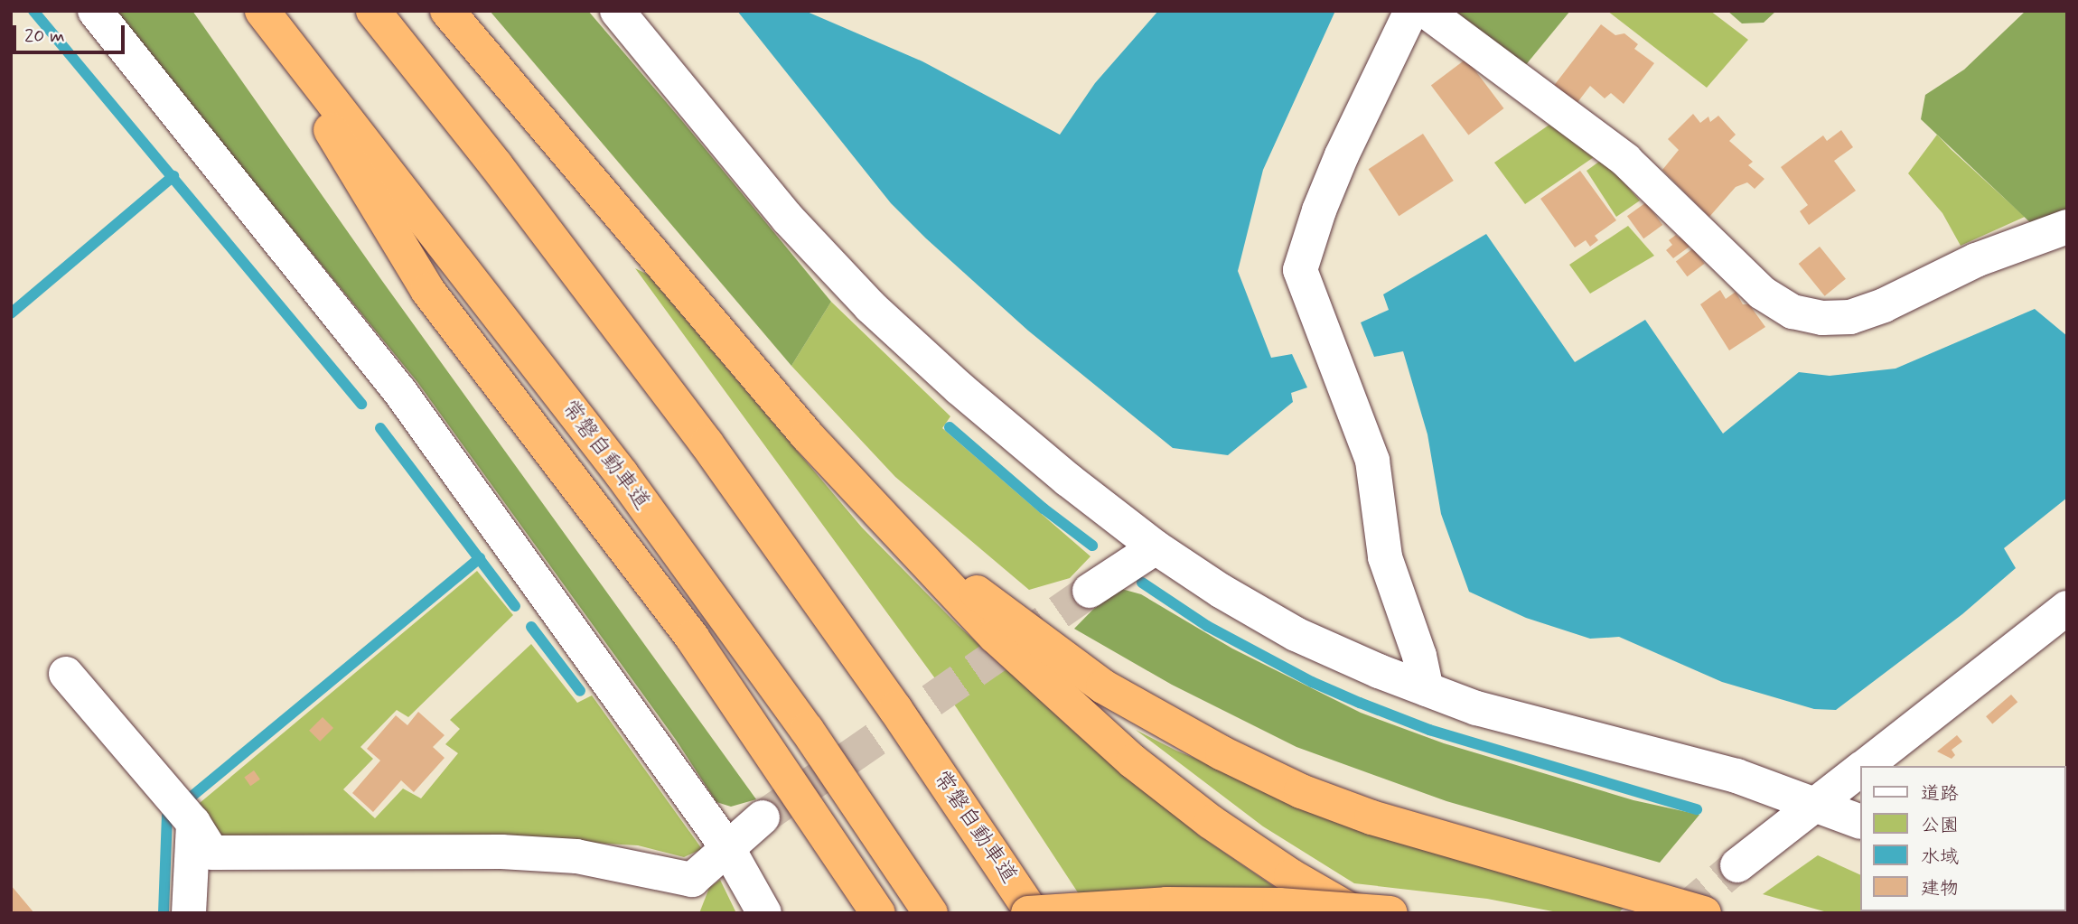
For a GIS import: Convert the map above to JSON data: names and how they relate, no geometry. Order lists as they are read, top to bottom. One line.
{"streets":{"highway":["常磐自動車道"]},"legend":["道路","公園","水域","建物"],"scale_bar":"20 m"}
